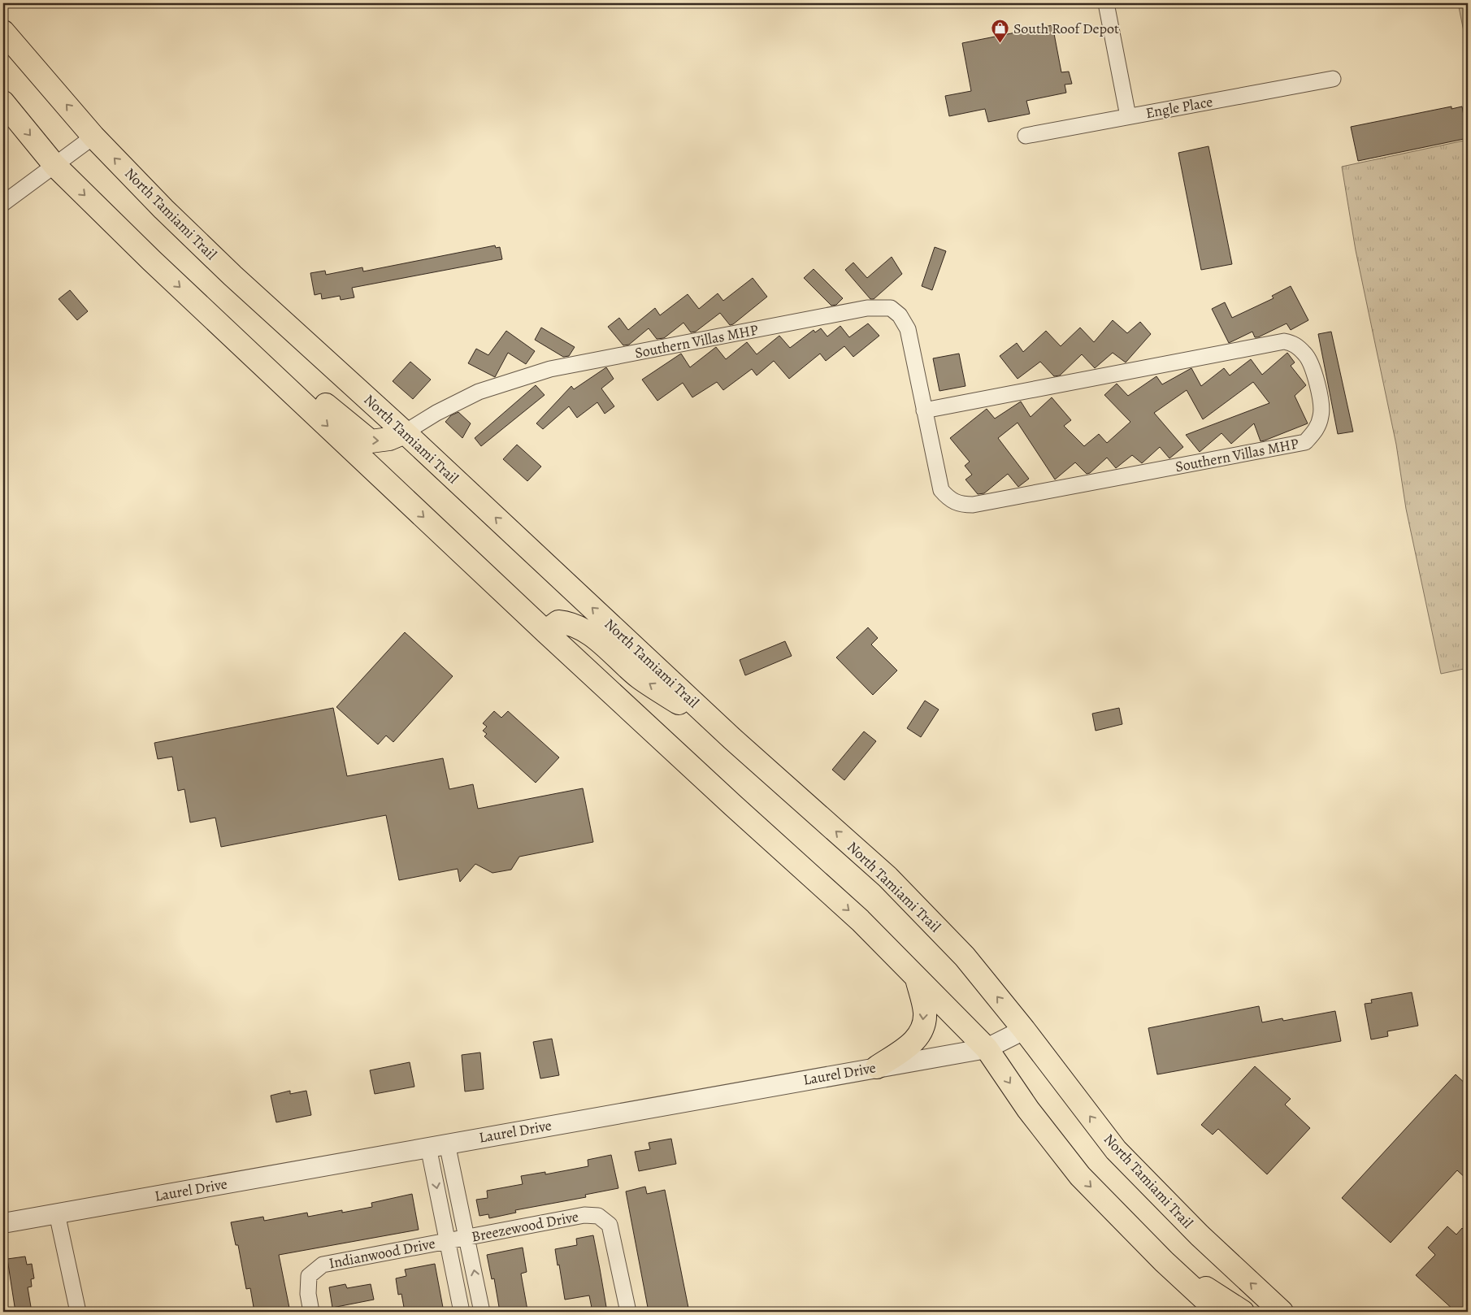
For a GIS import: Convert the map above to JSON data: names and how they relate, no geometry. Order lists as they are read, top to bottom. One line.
{"streets":{"main road":["North Tamiami Trail"],"street":["Engle Place","Southern Villas MHP","Laurel Drive","Breezewood Drive","Indianwood Drive"]},"crossings":[["North Tamiami Trail","Southern Villas MHP"],["North Tamiami Trail","Laurel Drive"],["Breezewood Drive","Indianwood Drive"]],"places":{"shop":["South Roof Depot"]}}
